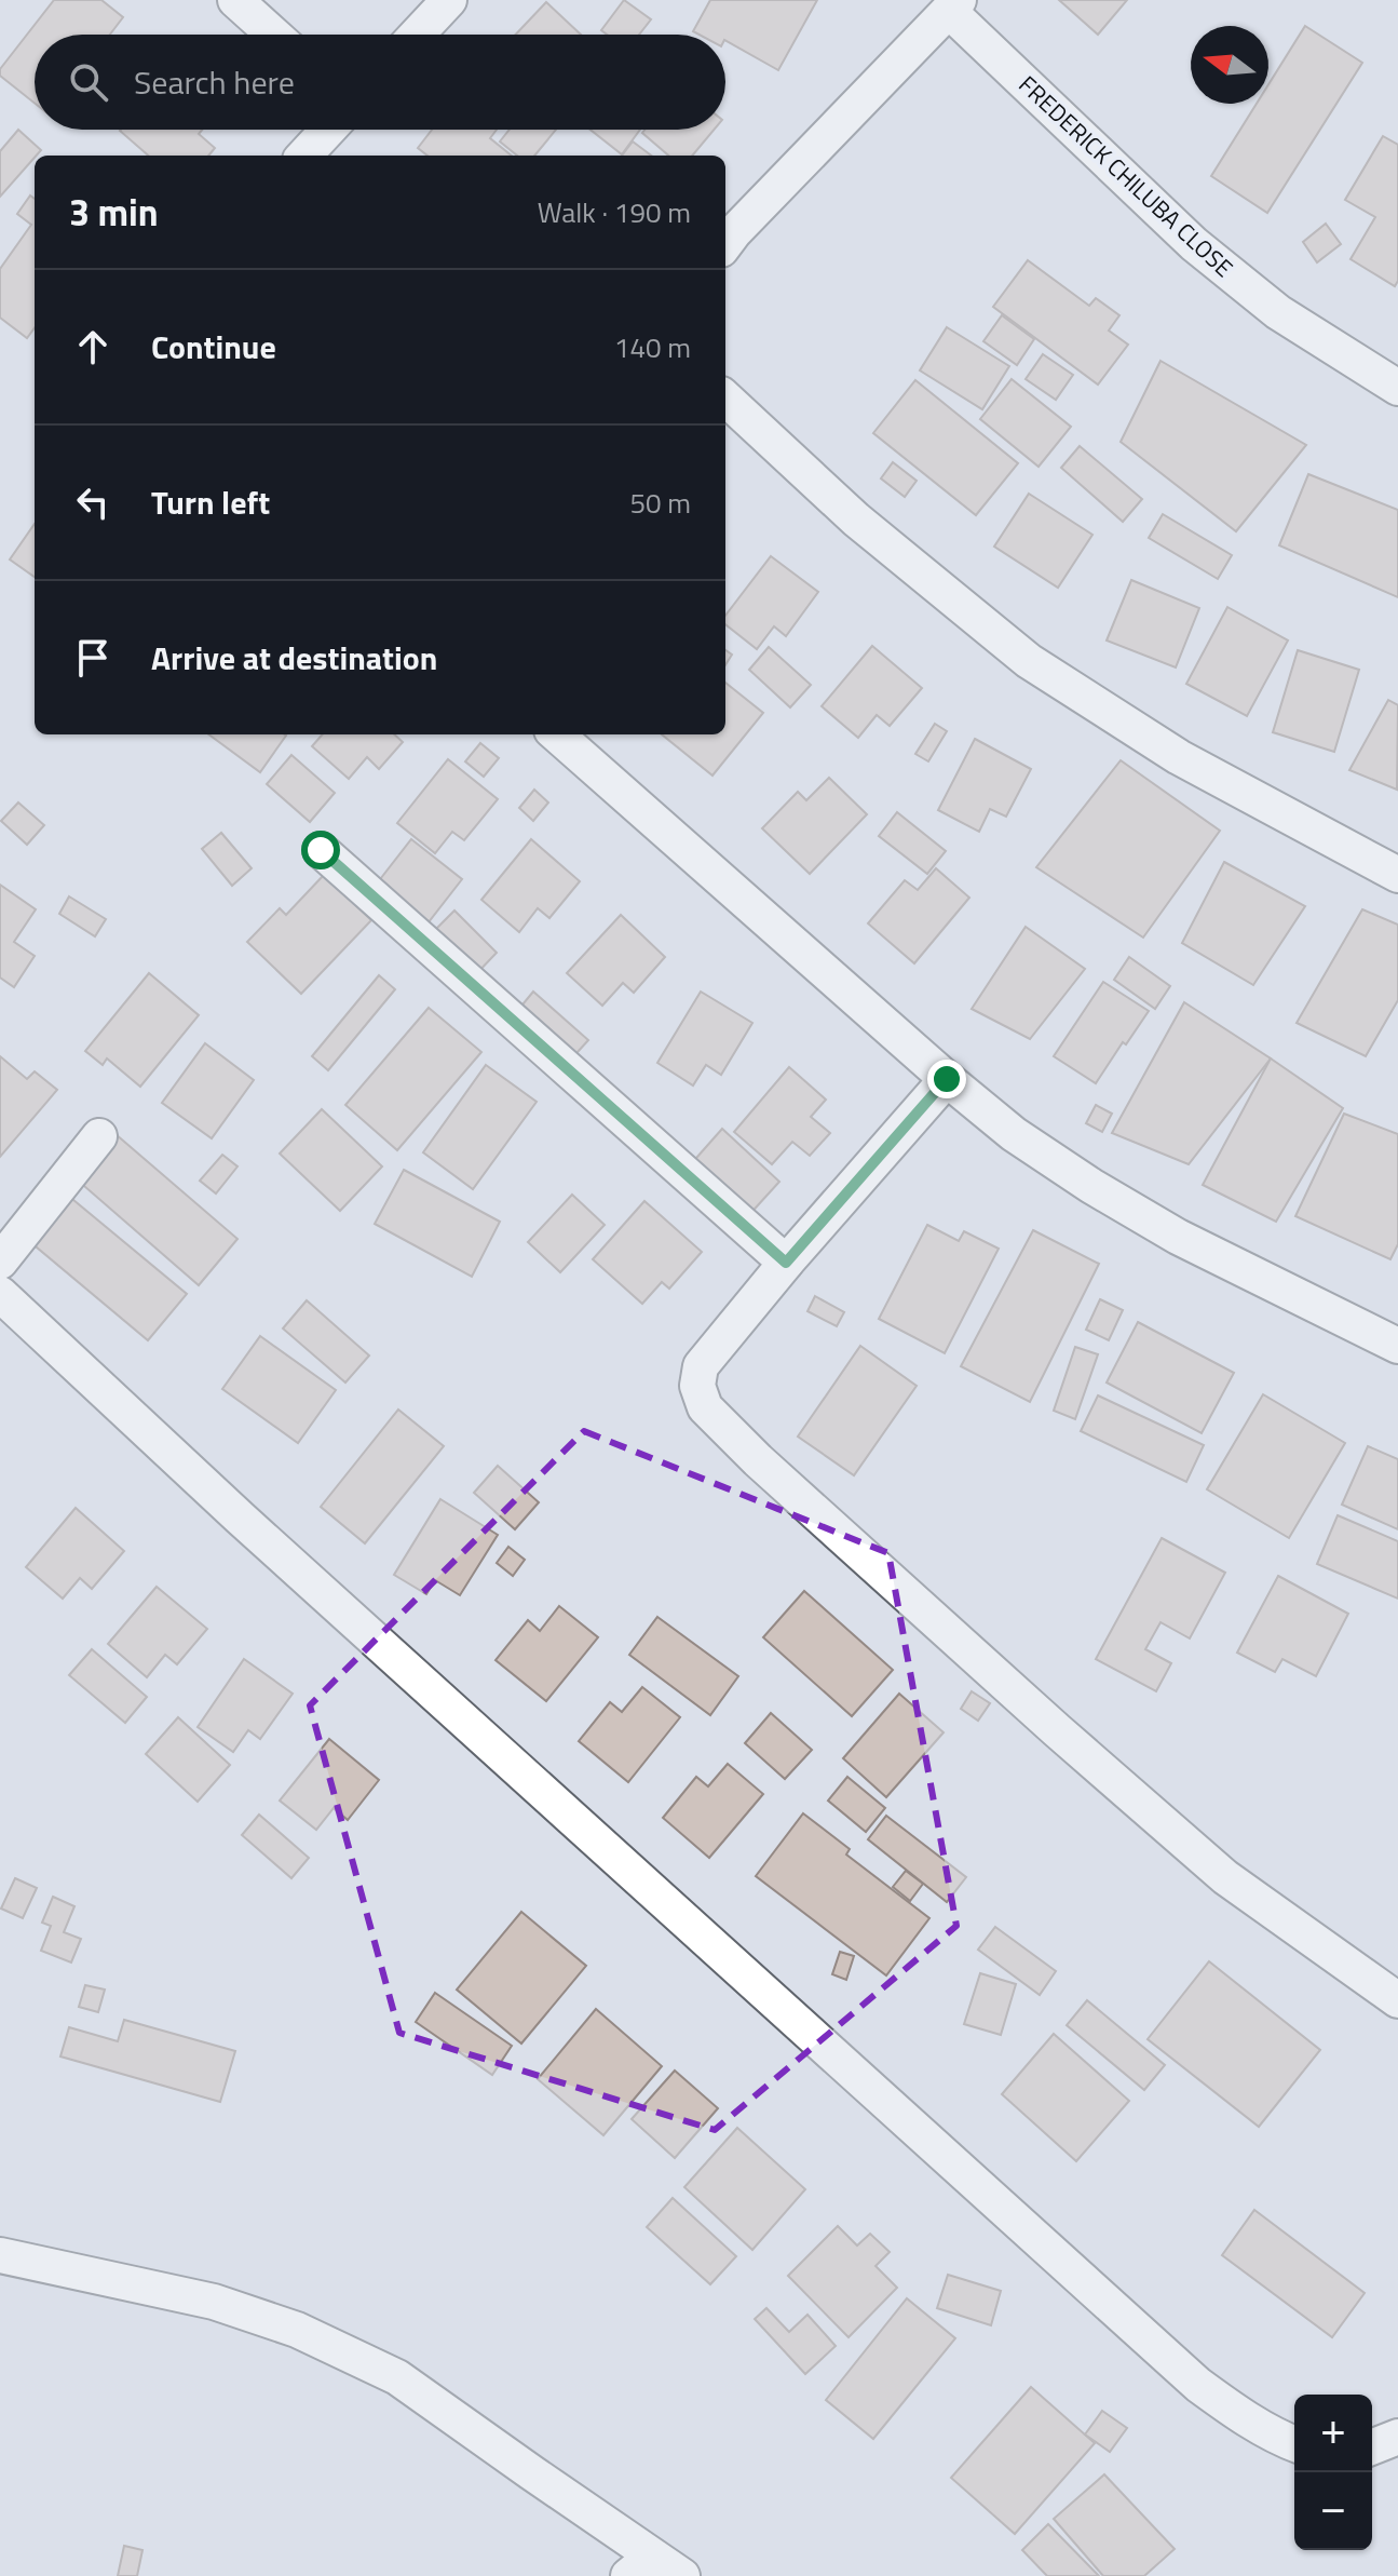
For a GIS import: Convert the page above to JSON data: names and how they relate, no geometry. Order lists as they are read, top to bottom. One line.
{"streets":{"street":["FREDERICK CHILUBA CLOSE"]},"north":"left","page":{"search":"Search here","heading":["3 min","Walk · 190 m"],"list":[["Continue","140 m"],["Turn left","50 m"],"Arrive at destination"],"map_buttons":["+","−"]}}
